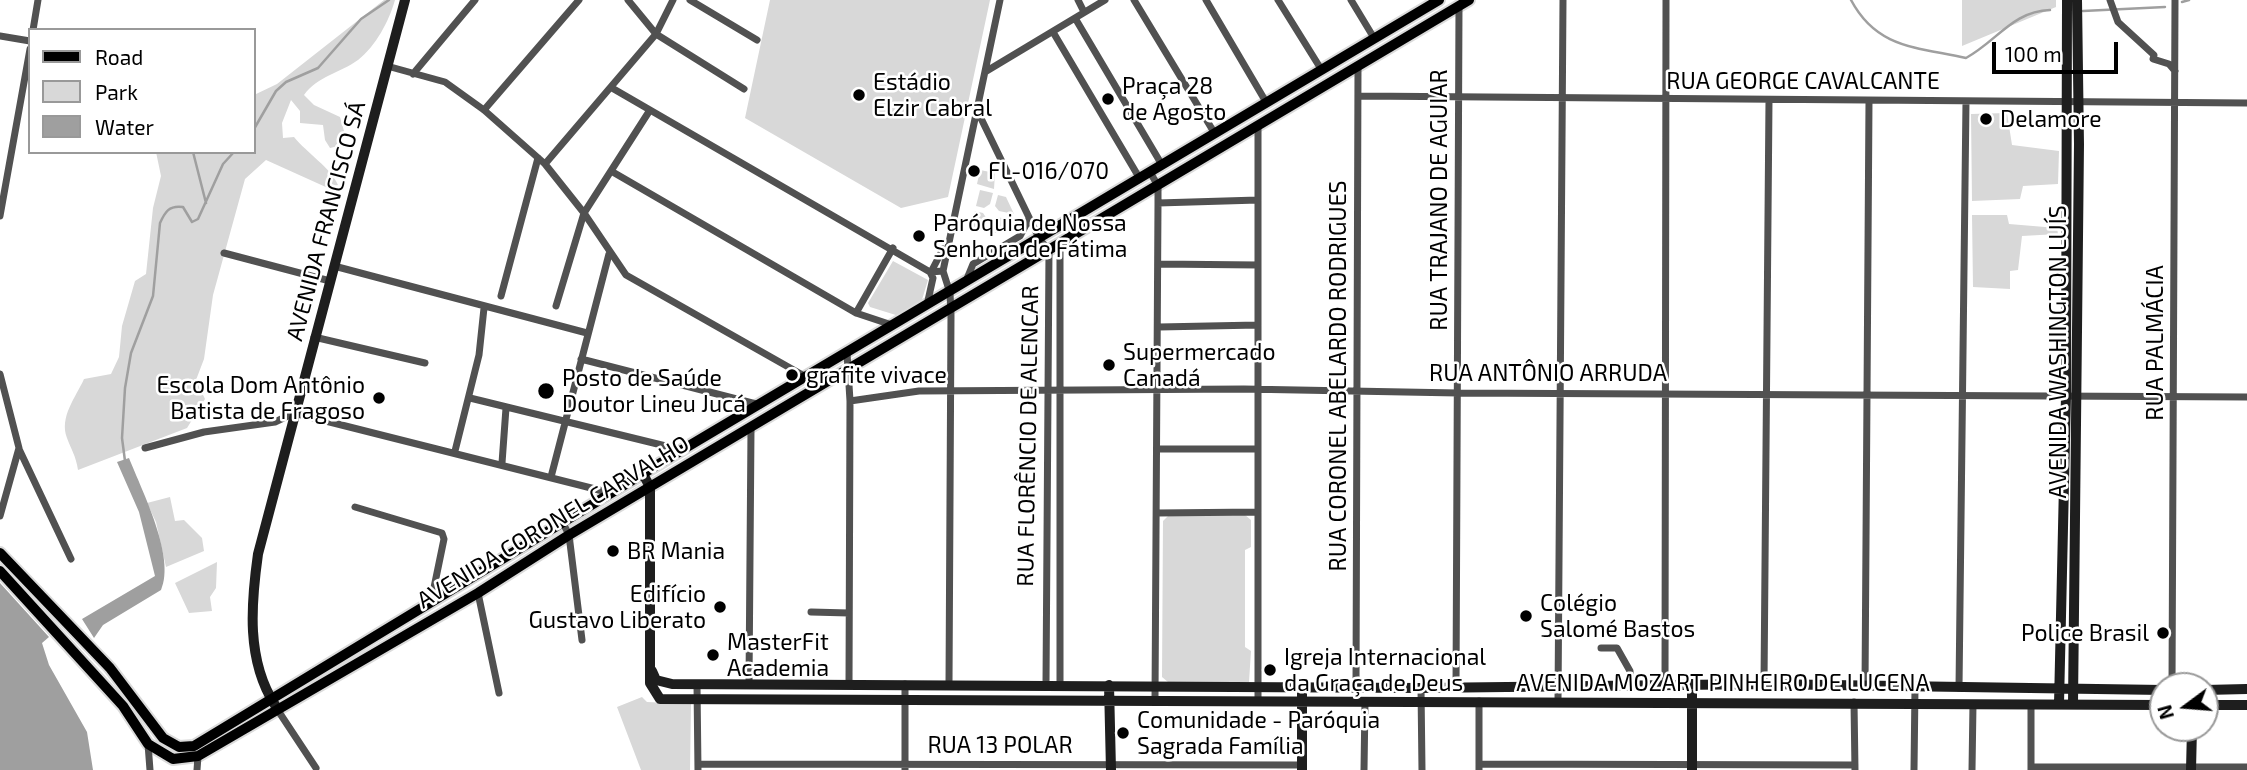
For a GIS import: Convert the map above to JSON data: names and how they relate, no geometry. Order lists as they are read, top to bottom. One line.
{"streets":{"main road":["AVENIDA FRANCISCO SÁ","AVENIDA WASHINGTON LUÍS","AVENIDA CORONEL CARVALHO","AVENIDA MOZART PINHEIRO DE LUCENA"],"street":["RUA GEORGE CAVALCANTE","RUA TRAJANO DE AGUIAR","RUA PALMÁCIA","RUA ANTÔNIO ARRUDA","RUA CORONEL ABELARDO RODRIGUES","RUA FLORÊNCIO DE ALENCAR","RUA 13 POLAR"]},"crossings":[["RUA GEORGE CAVALCANTE","RUA TRAJANO DE AGUIAR"],["RUA GEORGE CAVALCANTE","RUA PALMÁCIA"],["RUA GEORGE CAVALCANTE","AVENIDA WASHINGTON LUÍS"],["RUA GEORGE CAVALCANTE","RUA CORONEL ABELARDO RODRIGUES"],["RUA TRAJANO DE AGUIAR","RUA ANTÔNIO ARRUDA"],["RUA TRAJANO DE AGUIAR","AVENIDA CORONEL CARVALHO"],["RUA TRAJANO DE AGUIAR","AVENIDA MOZART PINHEIRO DE LUCENA"],["AVENIDA FRANCISCO SÁ","AVENIDA CORONEL CARVALHO"],["RUA PALMÁCIA","RUA ANTÔNIO ARRUDA"],["AVENIDA WASHINGTON LUÍS","RUA ANTÔNIO ARRUDA"],["AVENIDA WASHINGTON LUÍS","AVENIDA MOZART PINHEIRO DE LUCENA"],["RUA ANTÔNIO ARRUDA","RUA CORONEL ABELARDO RODRIGUES"],["RUA ANTÔNIO ARRUDA","RUA FLORÊNCIO DE ALENCAR"],["RUA CORONEL ABELARDO RODRIGUES","AVENIDA CORONEL CARVALHO"],["RUA CORONEL ABELARDO RODRIGUES","AVENIDA MOZART PINHEIRO DE LUCENA"],["RUA FLORÊNCIO DE ALENCAR","AVENIDA CORONEL CARVALHO"],["RUA FLORÊNCIO DE ALENCAR","AVENIDA MOZART PINHEIRO DE LUCENA"]],"places":["Estádio Elzir Cabral","Praça 28 de Agosto","Delamore","FL-016/070","Paróquia de Nossa Senhora de Fátima","Supermercado Canadá","grafite vivace","Posto de Saúde Doutor Lineu Jucá","Escola Dom Antônio Batista de Fragoso","BR Mania","Edifício Gustavo Liberato","Colégio Salomé Bastos","Police Brasil","MasterFit Academia","Igreja Internacional da Graça de Deus","Comunidade - Paróquia Sagrada Família"],"legend":["Road","Park","Water"],"scale_bar":"100 m","north":"left"}
